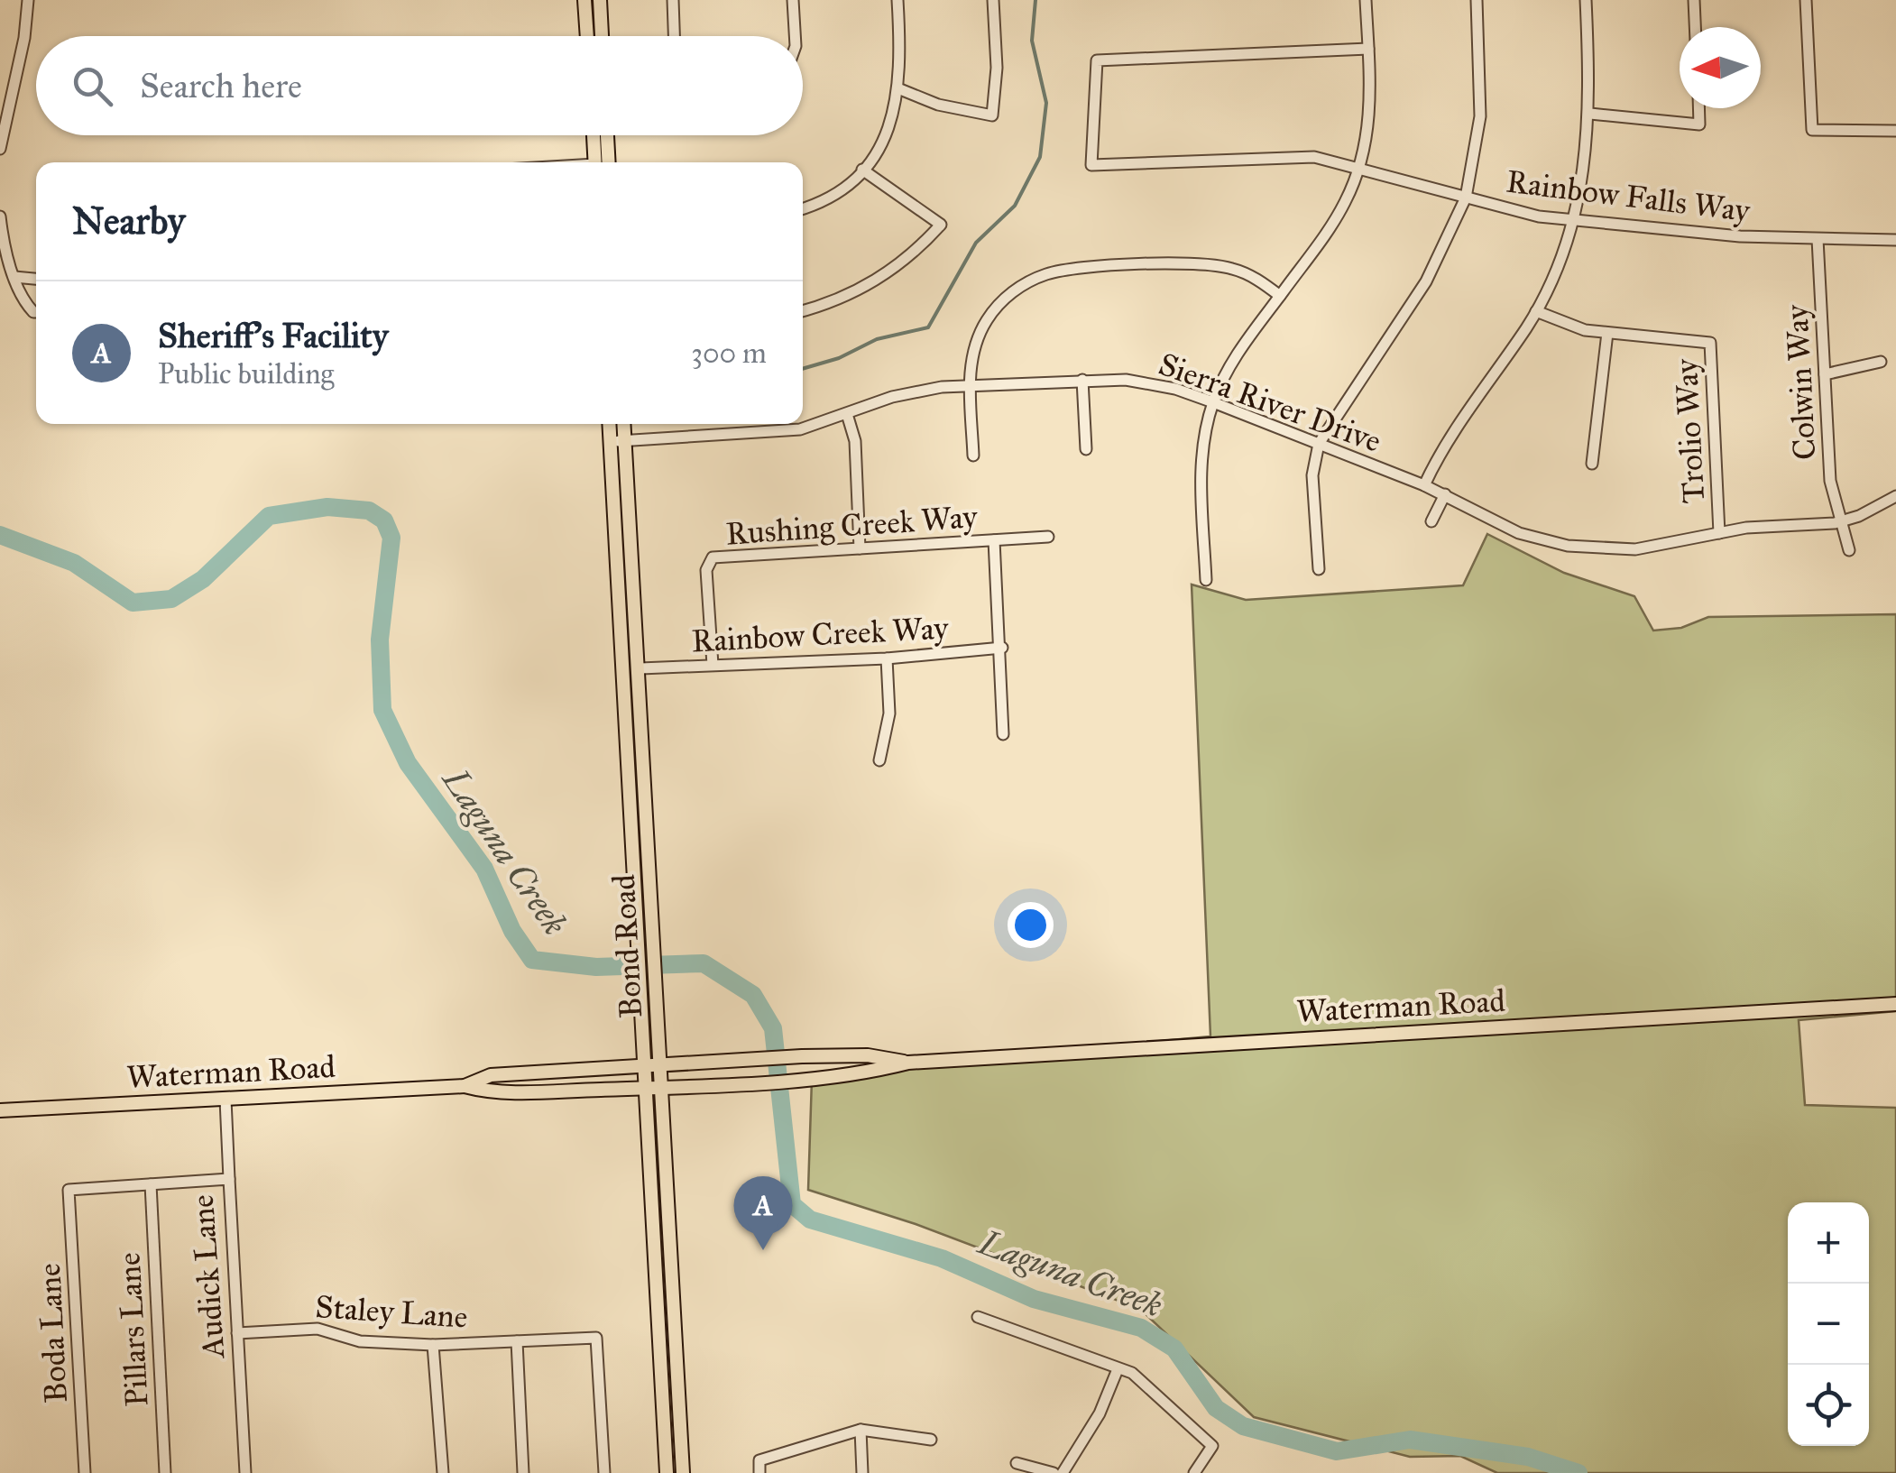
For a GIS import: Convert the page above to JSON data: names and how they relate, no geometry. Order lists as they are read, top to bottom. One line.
{"streets":{"main road":["Bond Road","Waterman Road"],"street":["Rainbow Falls Way","Colwin Way","Sierra River Drive","Trolio Way","Rushing Creek Way","Rainbow Creek Way","Audick Lane","Staley Lane","Pillars Lane","Boda Lane"]},"crossings":[["Rainbow Falls Way","Colwin Way"],["Colwin Way","Sierra River Drive"],["Sierra River Drive","Trolio Way"],["Sierra River Drive","Bond Road"],["Rushing Creek Way","Rainbow Creek Way"],["Rainbow Creek Way","Bond Road"],["Bond Road","Waterman Road"],["Audick Lane","Staley Lane"],["Audick Lane","Pillars Lane"],["Audick Lane","Boda Lane"]],"water":["Laguna Creek"],"north":"left","page":{"search":"Search here","heading":"Nearby","list":[{"mark":"A","name":"Sheriff's Facility","note":"Public building","value":"300 m"}],"pins":"A","map_buttons":["+","−"]}}
